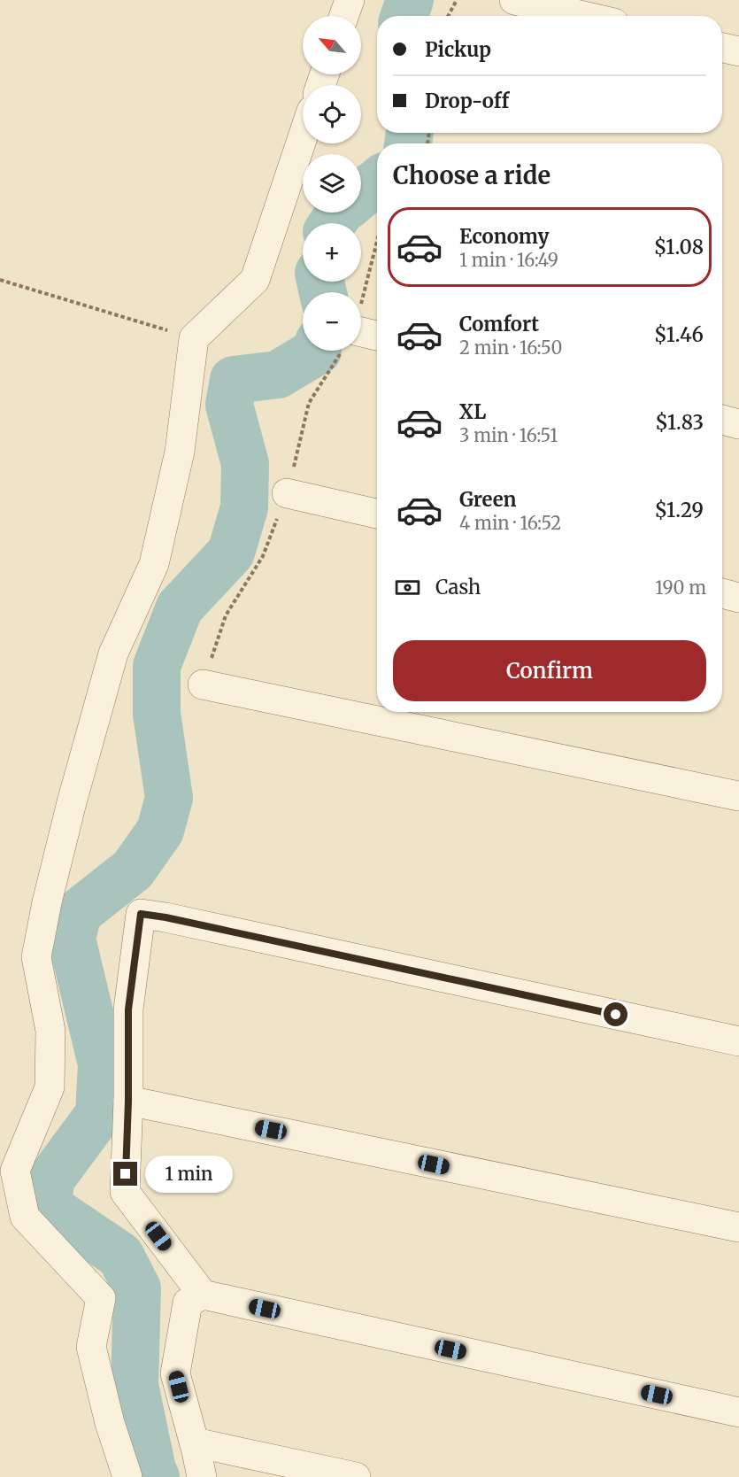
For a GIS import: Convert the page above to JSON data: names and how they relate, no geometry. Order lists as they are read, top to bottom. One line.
{"north":"top left","page":{"map_buttons":["+","−"],"banner":["Pickup","Drop-off"],"heading":"Choose a ride","list":[{"name":"Economy","note":"1 min · 16:49","value":"$1.08"},{"name":"Comfort","note":"2 min · 16:50","value":"$1.46"},{"name":"XL","note":"3 min · 16:51","value":"$1.83"},{"name":"Green","note":"4 min · 16:52","value":"$1.29"}],"pay":["Cash","190 m"],"buttons":"Confirm","bubble":"1 min"}}
